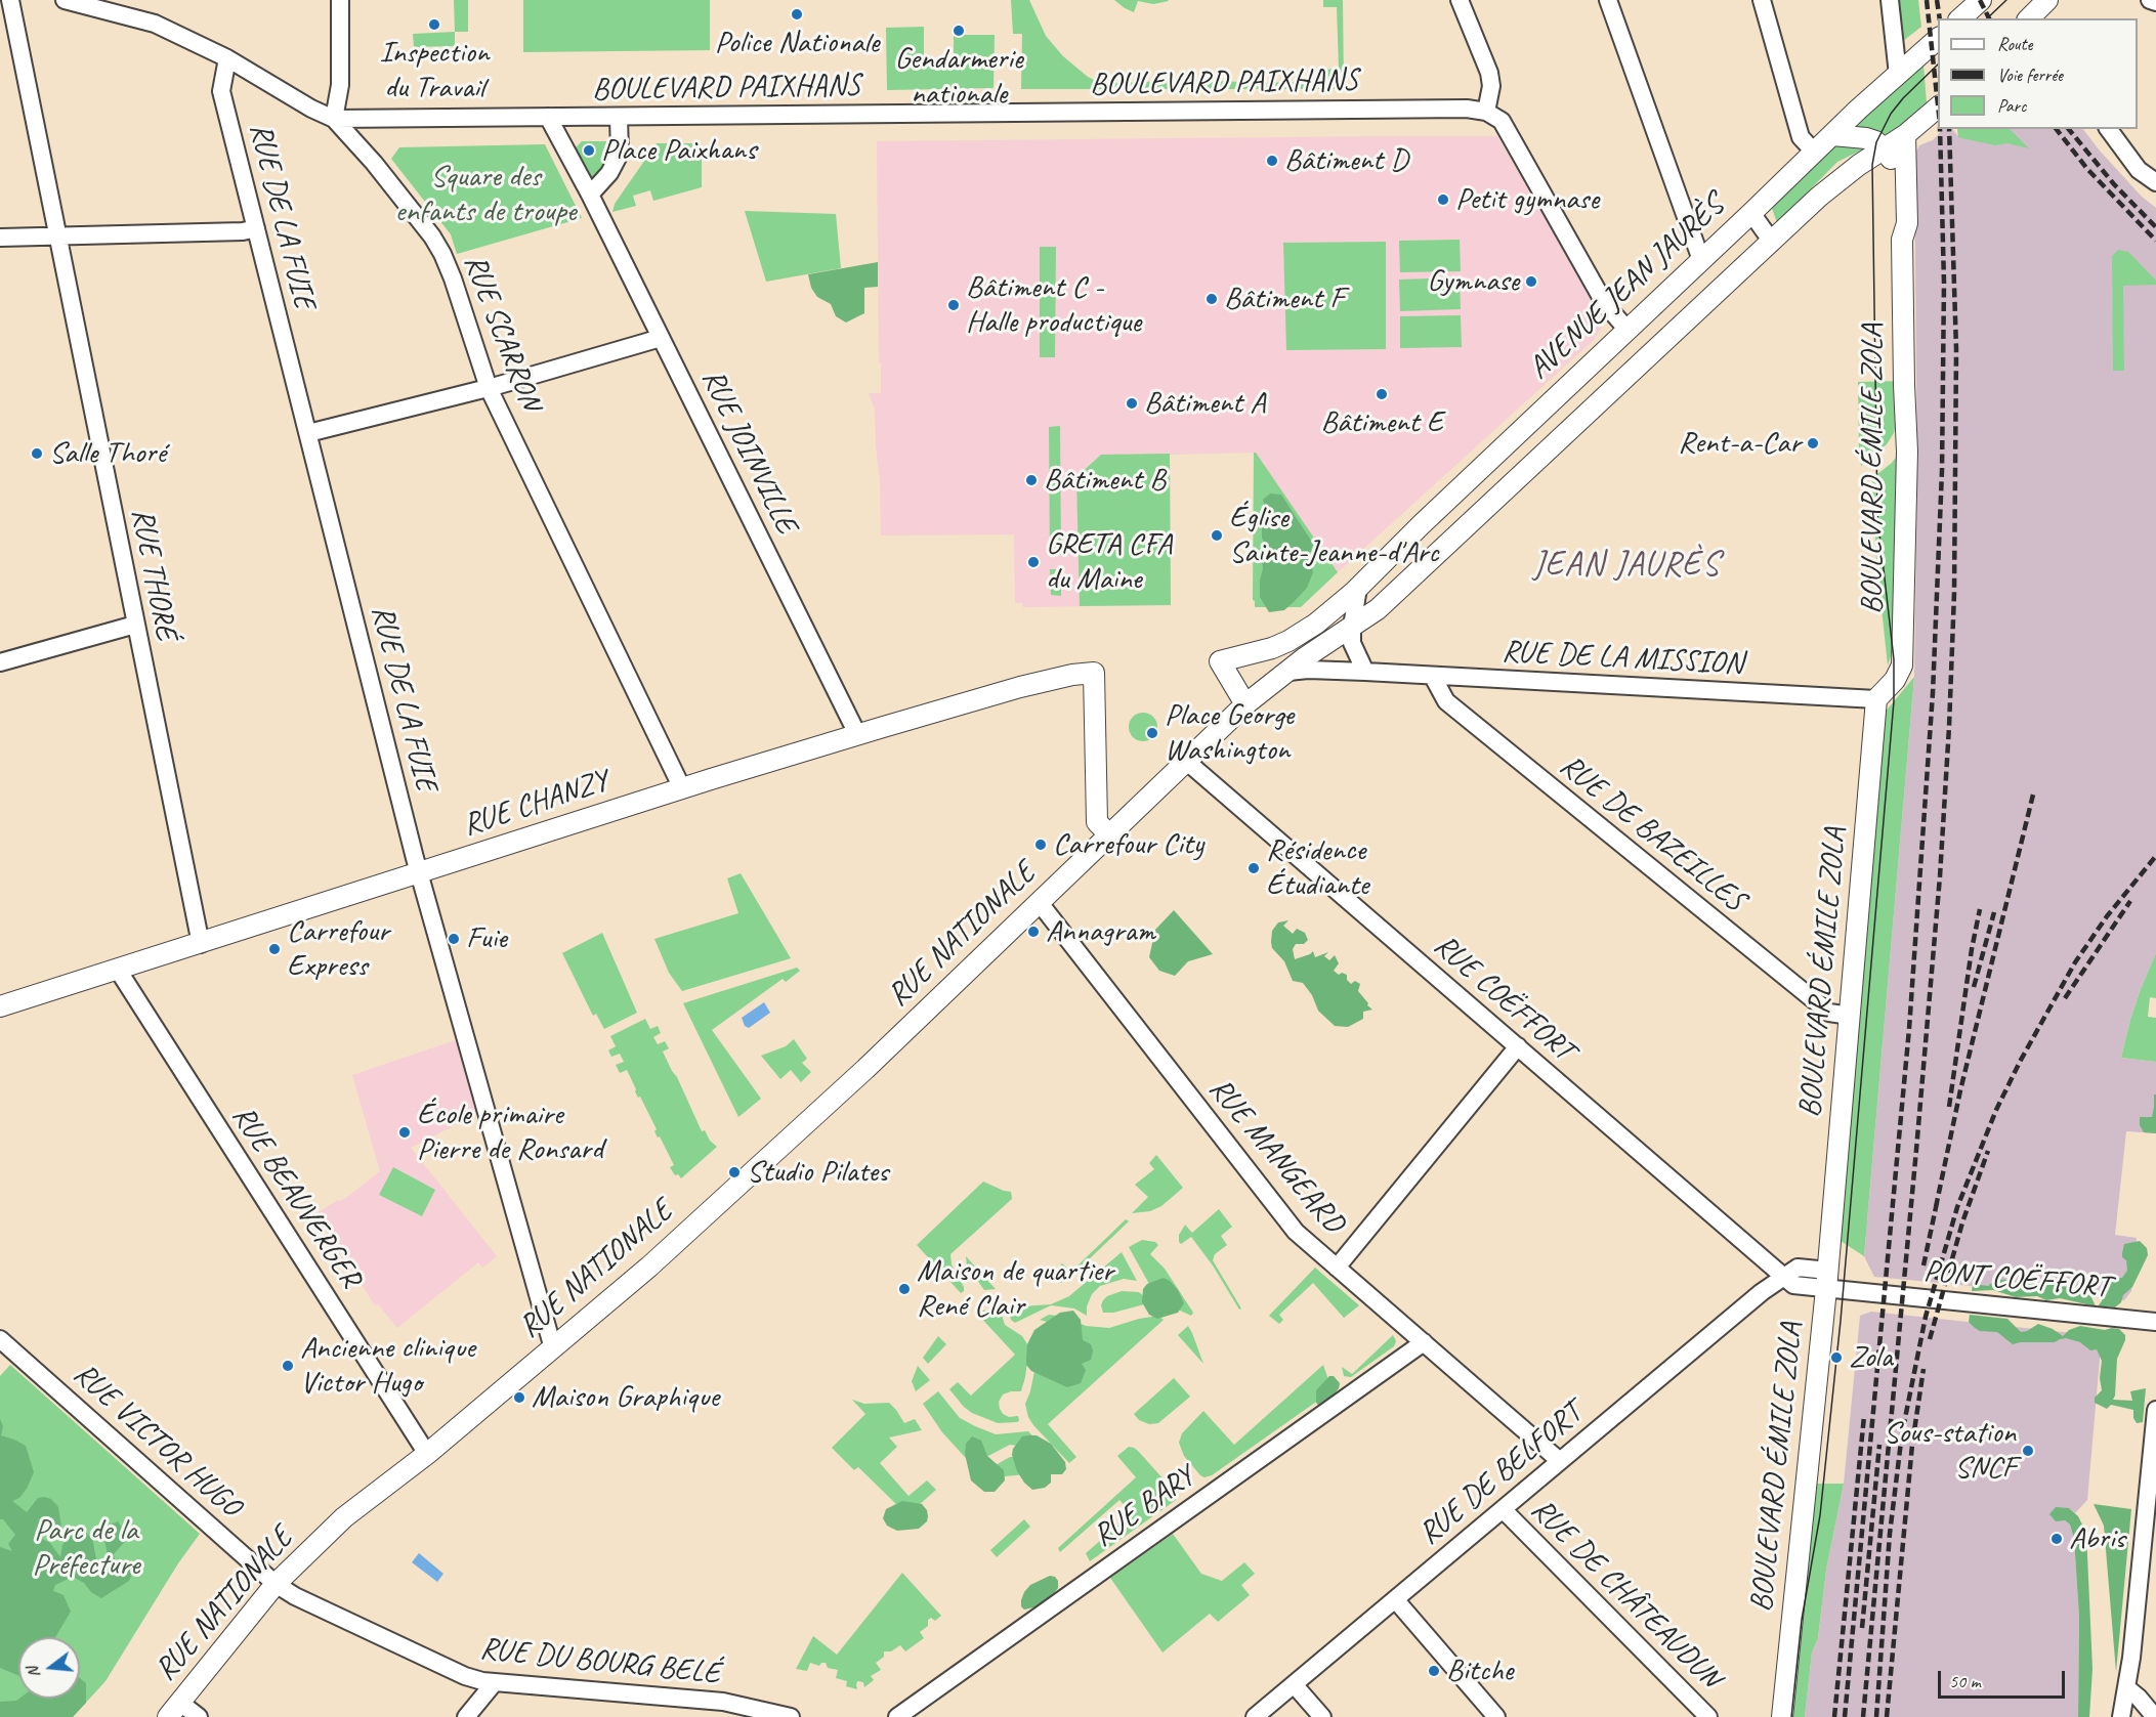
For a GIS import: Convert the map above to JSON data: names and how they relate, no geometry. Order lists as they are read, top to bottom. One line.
{"streets":{"main road":["AVENUE JEAN JAURÈS","BOULEVARD ÉMILE ZOLA","RUE CHANZY","RUE NATIONALE"],"street":["BOULEVARD PAIXHANS","RUE DE LA FUIE","RUE SCARRON","RUE JOINVILLE","RUE THORÉ","RUE DE LA MISSION","RUE DE BAZEILLES","RUE COËFFORT","RUE MANGEARD","RUE BEAUVERGER","PONT COËFFORT","RUE VICTOR HUGO","RUE DE BELFORT","RUE BARY","RUE DE CHÂTEAUDUN","RUE DU BOURG BELÉ"]},"crossings":[["BOULEVARD PAIXHANS","RUE SCARRON"],["RUE DE LA FUIE","RUE SCARRON"],["RUE DE LA FUIE","RUE CHANZY"],["RUE DE LA FUIE","RUE NATIONALE"],["RUE SCARRON","RUE CHANZY"],["RUE JOINVILLE","RUE CHANZY"],["BOULEVARD ÉMILE ZOLA","RUE DE LA MISSION"],["BOULEVARD ÉMILE ZOLA","RUE DE BAZEILLES"],["BOULEVARD ÉMILE ZOLA","PONT COËFFORT"],["BOULEVARD ÉMILE ZOLA","RUE DE BELFORT"],["RUE THORÉ","RUE CHANZY"],["RUE DE LA MISSION","RUE DE BAZEILLES"],["RUE CHANZY","RUE NATIONALE"],["RUE CHANZY","RUE BEAUVERGER"],["RUE NATIONALE","RUE MANGEARD"],["RUE NATIONALE","RUE BEAUVERGER"],["RUE NATIONALE","RUE VICTOR HUGO"],["RUE NATIONALE","RUE DU BOURG BELÉ"],["RUE COËFFORT","RUE DE BELFORT"],["RUE MANGEARD","RUE DE BELFORT"],["RUE MANGEARD","RUE BARY"],["PONT COËFFORT","RUE DE BELFORT"],["RUE VICTOR HUGO","RUE DU BOURG BELÉ"],["RUE DE BELFORT","RUE DE CHÂTEAUDUN"]],"districts":["JEAN JAURÈS"],"parks":["Square des enfants de troupe","Parc de la Préfecture"],"places":["Police Nationale","Inspection du Travail","Gendarmerie nationale","Place Paixhans","Bâtiment D","Petit gymnase","Gymnase","Bâtiment F","Bâtiment C - Halle productique","Bâtiment E","Bâtiment A","Rent-a-Car","Salle Thoré","Bâtiment B","Église Sainte-Jeanne-d'Arc","GRETA CFA du Maine","Place George Washington","Carrefour City","Résidence Étudiante","Annagram","Fuie","Carrefour Express","École primaire Pierre de Ronsard","Studio Pilates","Maison de quartier René Clair","Zola","Ancienne clinique Victor Hugo","Maison Graphique","Sous-station SNCF","Abris","Bitche"],"legend":["Route","Voie ferrée","Parc"],"scale_bar":"50 m","north":"left"}
